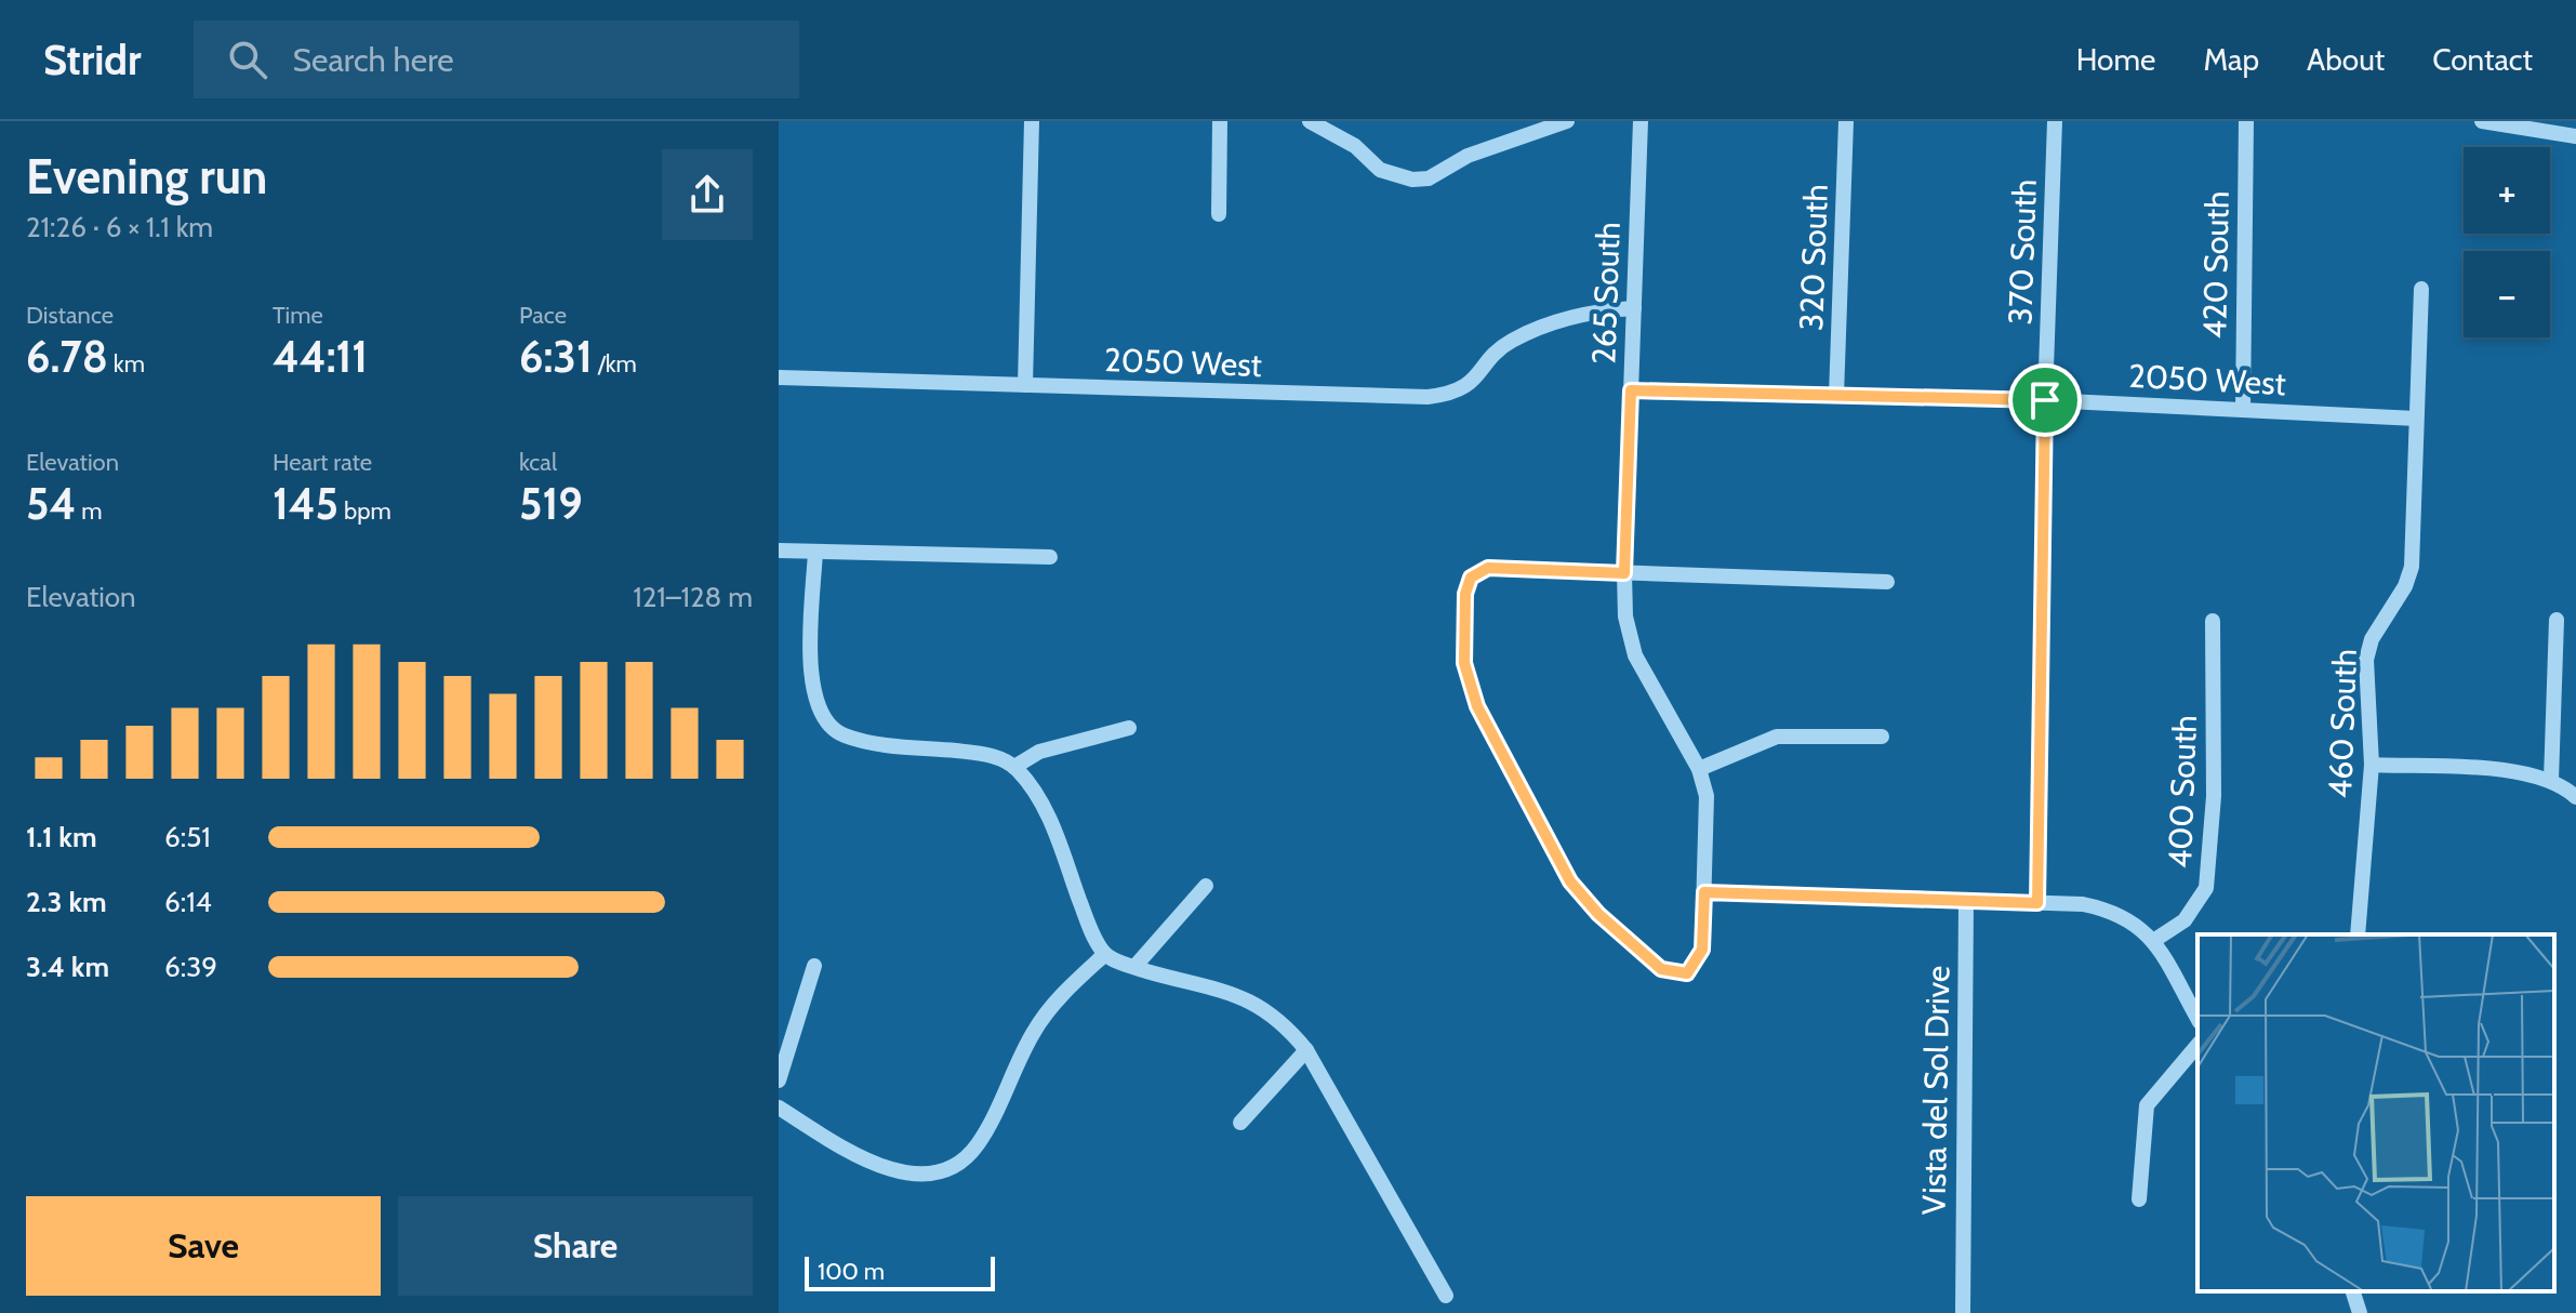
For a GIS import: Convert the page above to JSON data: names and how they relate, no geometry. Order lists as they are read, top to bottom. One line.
{"streets":{"street":["370 South","320 South","420 South","265 South","2050 West","460 South","400 South","Vista del Sol Drive"]},"crossings":[["370 South","2050 West"],["320 South","2050 West"],["420 South","2050 West"],["265 South","2050 West"],["2050 West","460 South"]],"scale_bar":"100 m","page":{"header":"Stridr","search":"Search here","nav":["Home","Map","About","Contact"],"heading":["Evening run","21:26 · 6 × 1.1 km"],"map_buttons":["+","−"],"stats":[["Distance","6.78 km"],["Time","44:11"],["Pace","6:31 /km"],["Elevation","54 m"],["Heart rate","145 bpm"],["kcal","519"]],"chart":["Elevation","121–128 m"],"list":[{"name":"1.1 km","note":"6:51"},{"name":"2.3 km","note":"6:14"},{"name":"3.4 km","note":"6:39"}],"buttons":["Save","Share"],"scale":"100 m"}}
